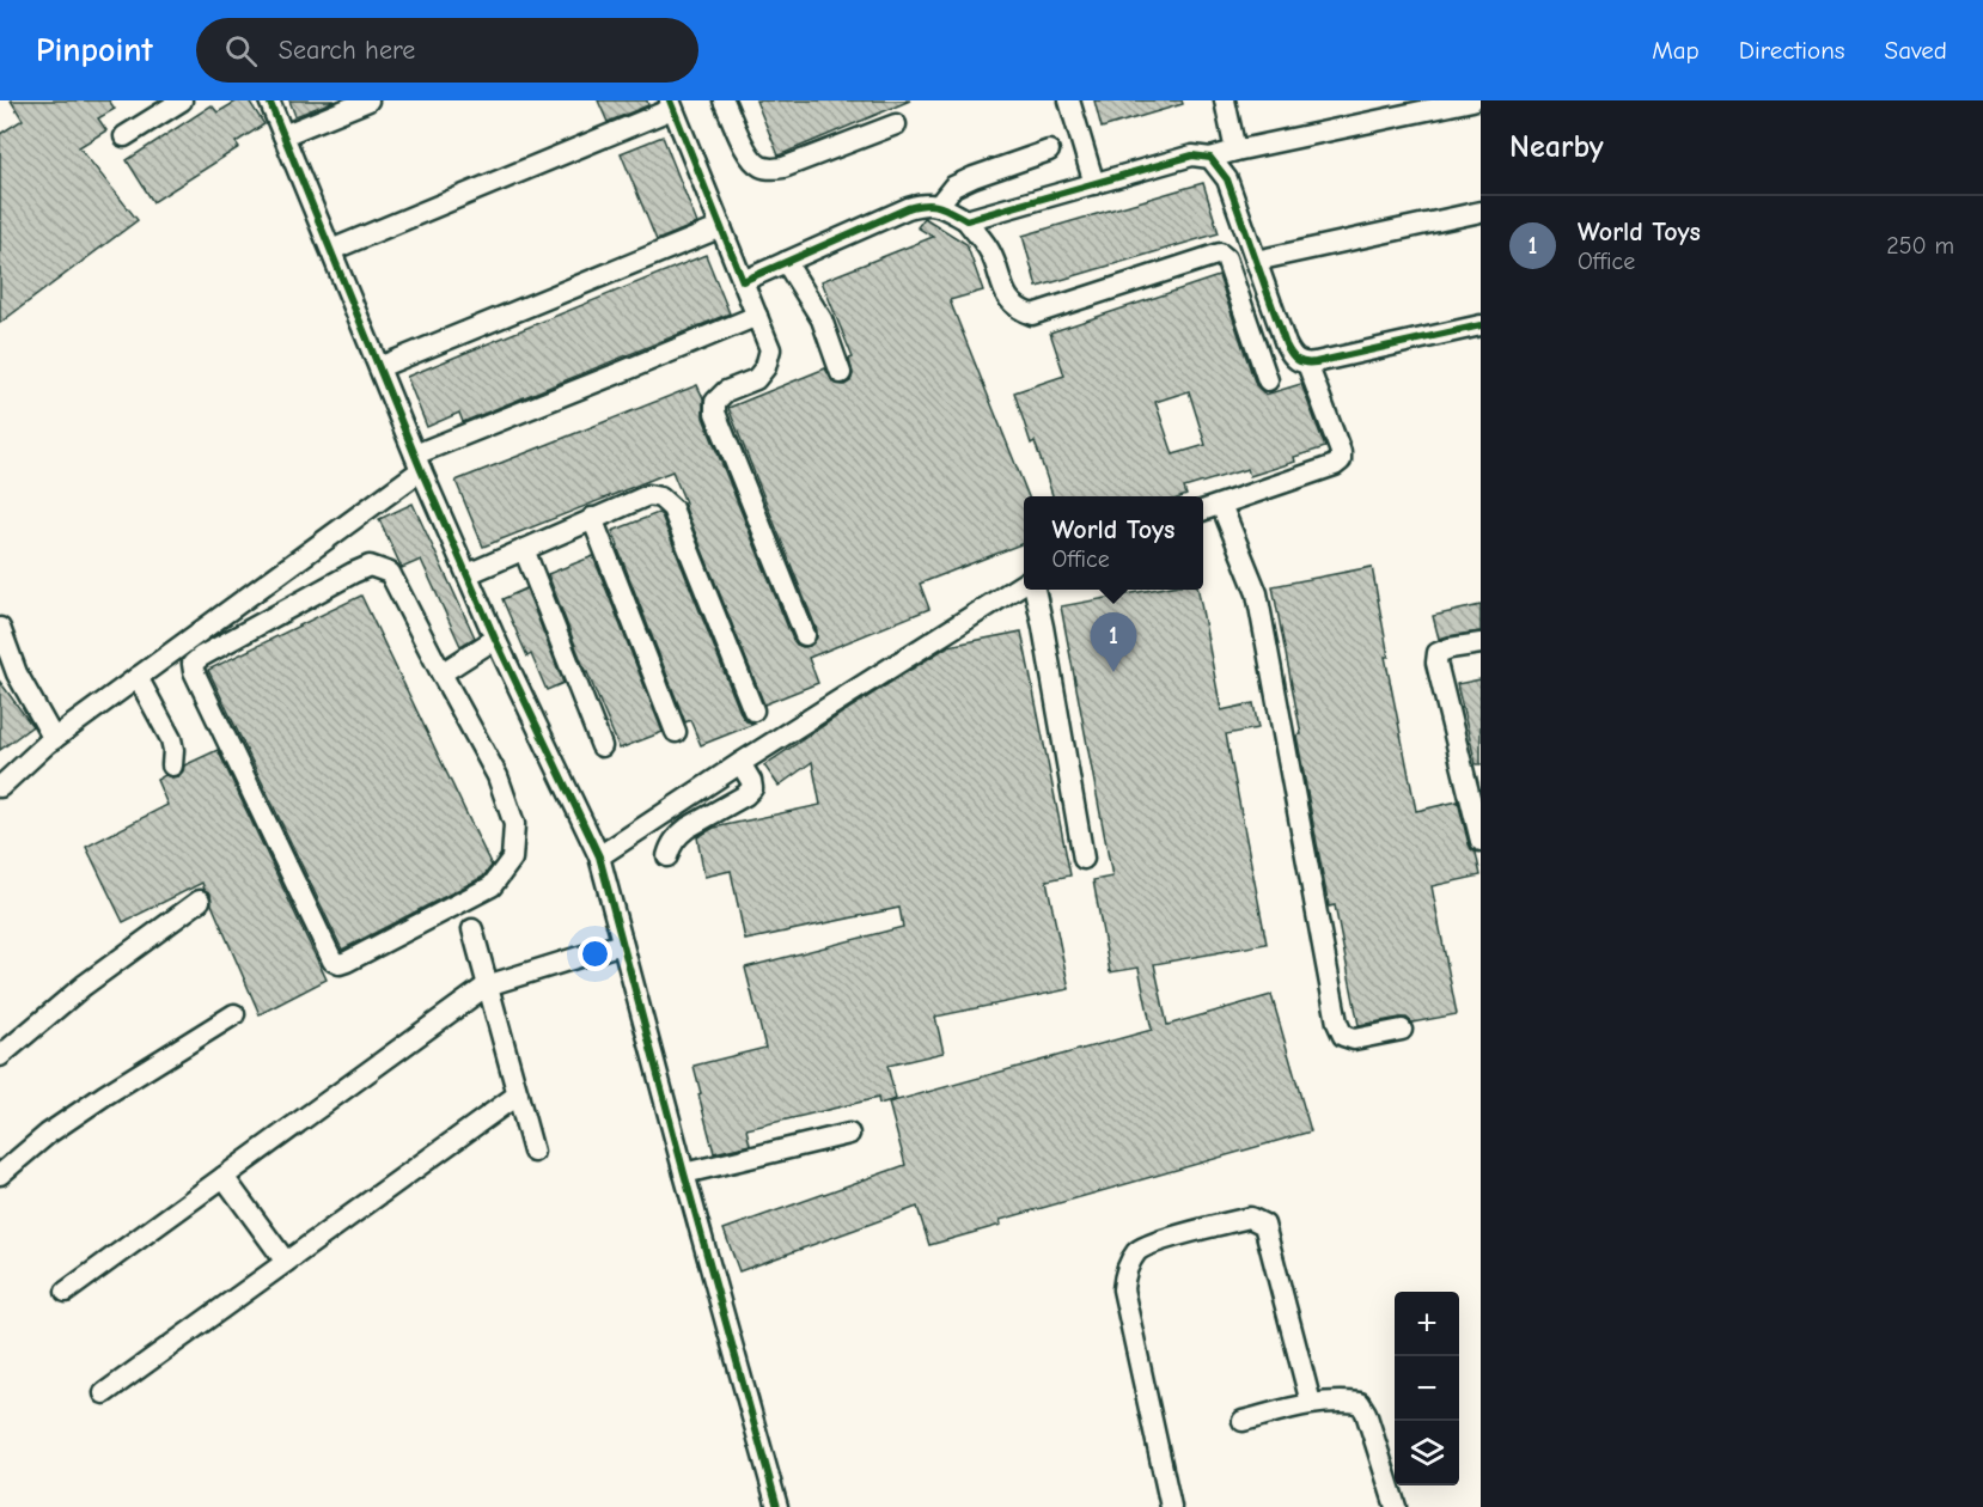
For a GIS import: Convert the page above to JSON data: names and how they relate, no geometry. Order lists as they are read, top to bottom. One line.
{"page":{"header":"Pinpoint","search":"Search here","nav":["Map","Directions","Saved"],"heading":"Nearby","list":[{"mark":"1","name":"World Toys","note":"Office","value":"250 m"}],"popup":["World Toys","Office"],"pins":"1","map_buttons":["+","−"]}}
